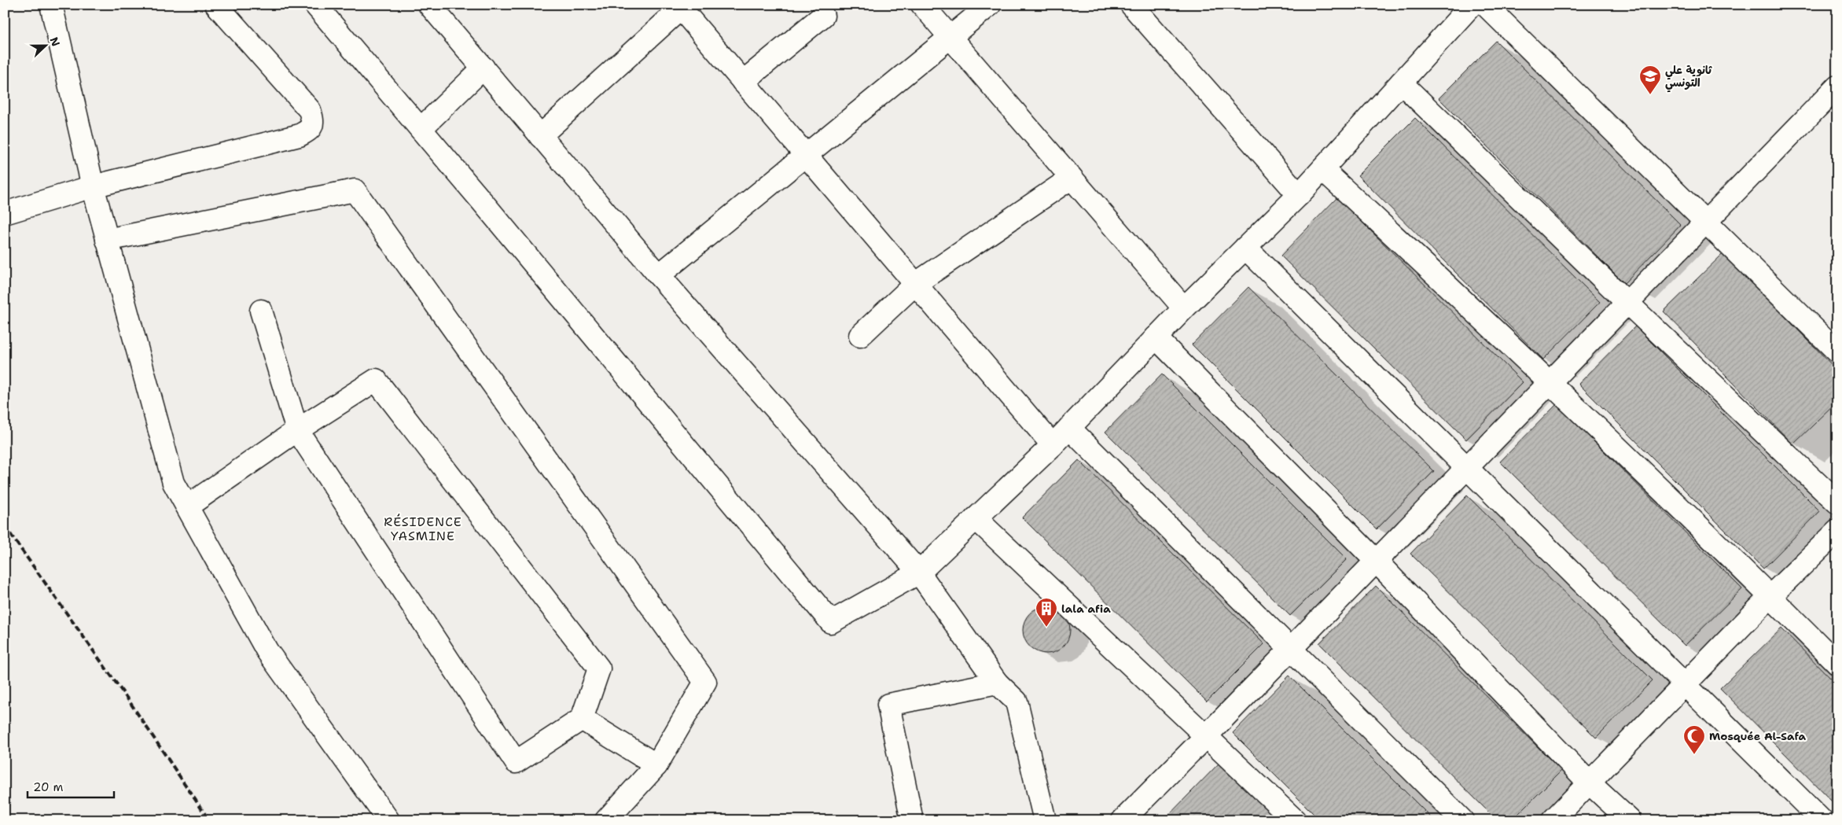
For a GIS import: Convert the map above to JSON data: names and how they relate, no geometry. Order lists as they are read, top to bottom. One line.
{"districts":["RÉSIDENCE YASMINE"],"places":{"school or university":["ثانوية علي التونسي"],"building":["lala afia"],"mosque":["Mosquée Al-Safa"]},"scale_bar":"20 m","north":"right"}
